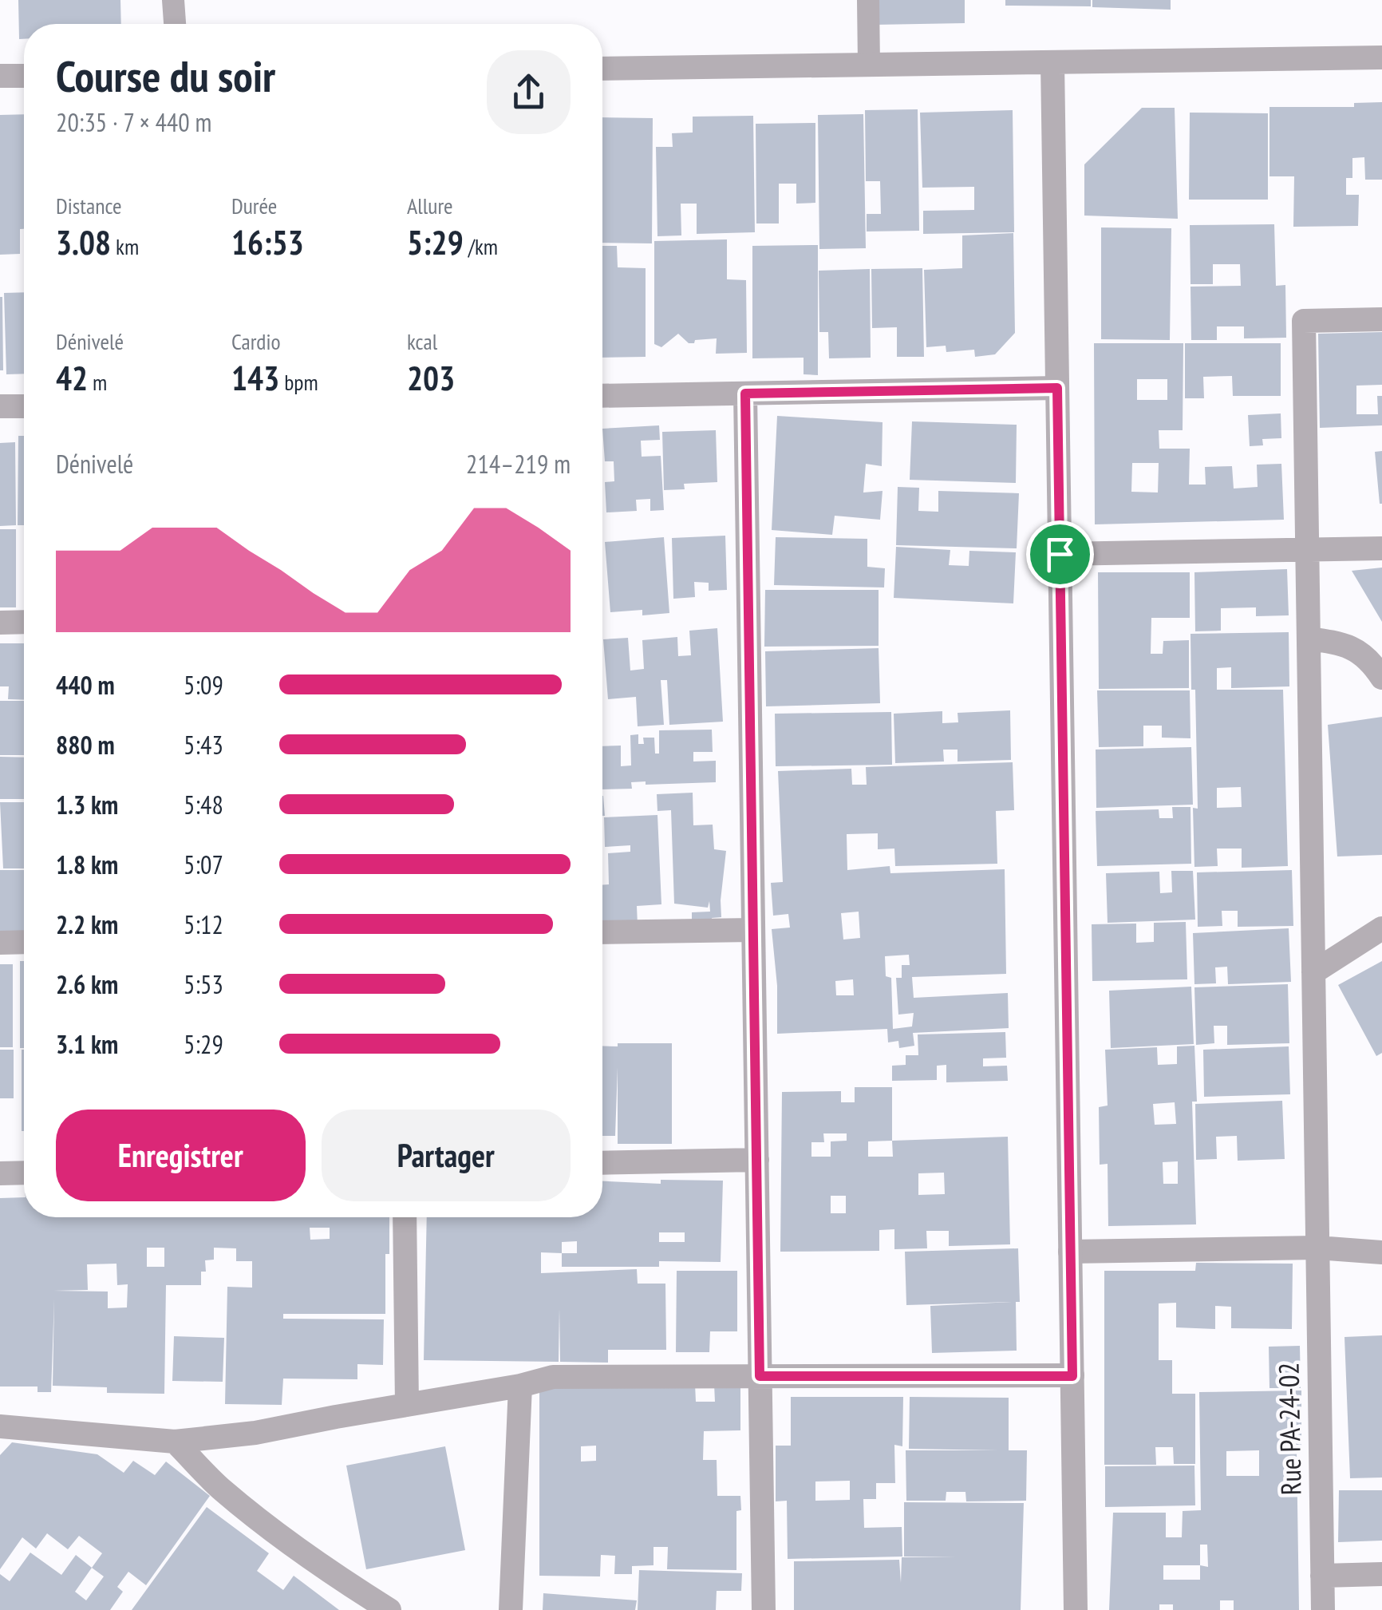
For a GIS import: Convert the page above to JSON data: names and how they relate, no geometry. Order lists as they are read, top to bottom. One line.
{"streets":{"street":["Rue PA-24-02"]},"page":{"heading":["Course du soir","20:35 · 7 × 440 m"],"stats":[["Distance","3.08 km"],["Durée","16:53"],["Allure","5:29 /km"],["Dénivelé","42 m"],["Cardio","143 bpm"],["kcal","203"]],"chart":["Dénivelé","214–219 m"],"list":[{"name":"440 m","note":"5:09"},{"name":"880 m","note":"5:43"},{"name":"1.3 km","note":"5:48"},{"name":"1.8 km","note":"5:07"},{"name":"2.2 km","note":"5:12"},{"name":"2.6 km","note":"5:53"},{"name":"3.1 km","note":"5:29"}],"buttons":["Enregistrer","Partager"]}}
